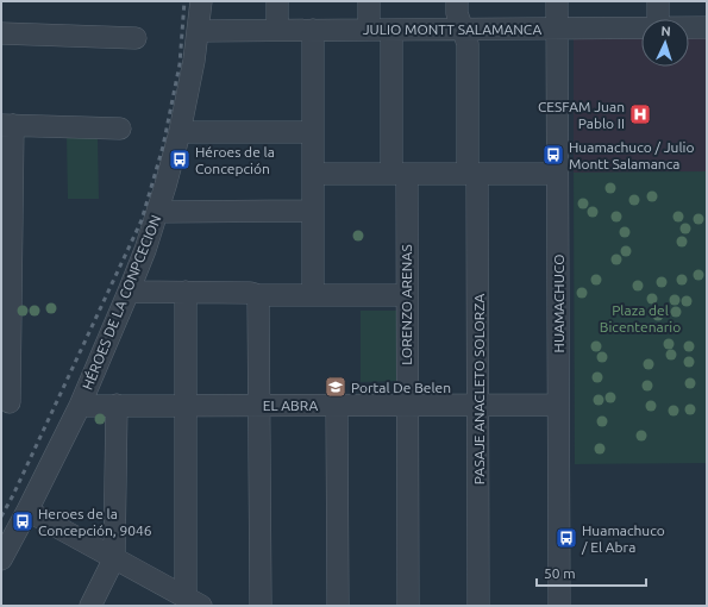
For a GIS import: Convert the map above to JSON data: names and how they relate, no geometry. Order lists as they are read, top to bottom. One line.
{"streets":{"street":["JULIO MONTT SALAMANCA","HÉROES DE LA CONPCECION","HUAMACHUCO","LORENZO ARENAS","PASAJE ANACLETO SOLORZA","EL ABRA"]},"crossings":[["JULIO MONTT SALAMANCA","HÉROES DE LA CONPCECION"],["JULIO MONTT SALAMANCA","HUAMACHUCO"],["JULIO MONTT SALAMANCA","LORENZO ARENAS"],["JULIO MONTT SALAMANCA","PASAJE ANACLETO SOLORZA"],["HÉROES DE LA CONPCECION","EL ABRA"],["HUAMACHUCO","EL ABRA"],["LORENZO ARENAS","EL ABRA"],["PASAJE ANACLETO SOLORZA","EL ABRA"]],"parks":["Plaza del Bicentenario"],"places":{"hospital":["CESFAM Juan Pablo II"],"bus stop":["Huamachuco / Julio Montt Salamanca","Héroes de la Concepción","Heroes de la Concepción, 9046","Huamachuco / El Abra"],"school or university":["Portal De Belen"]},"scale_bar":"50 m","north":"top"}
